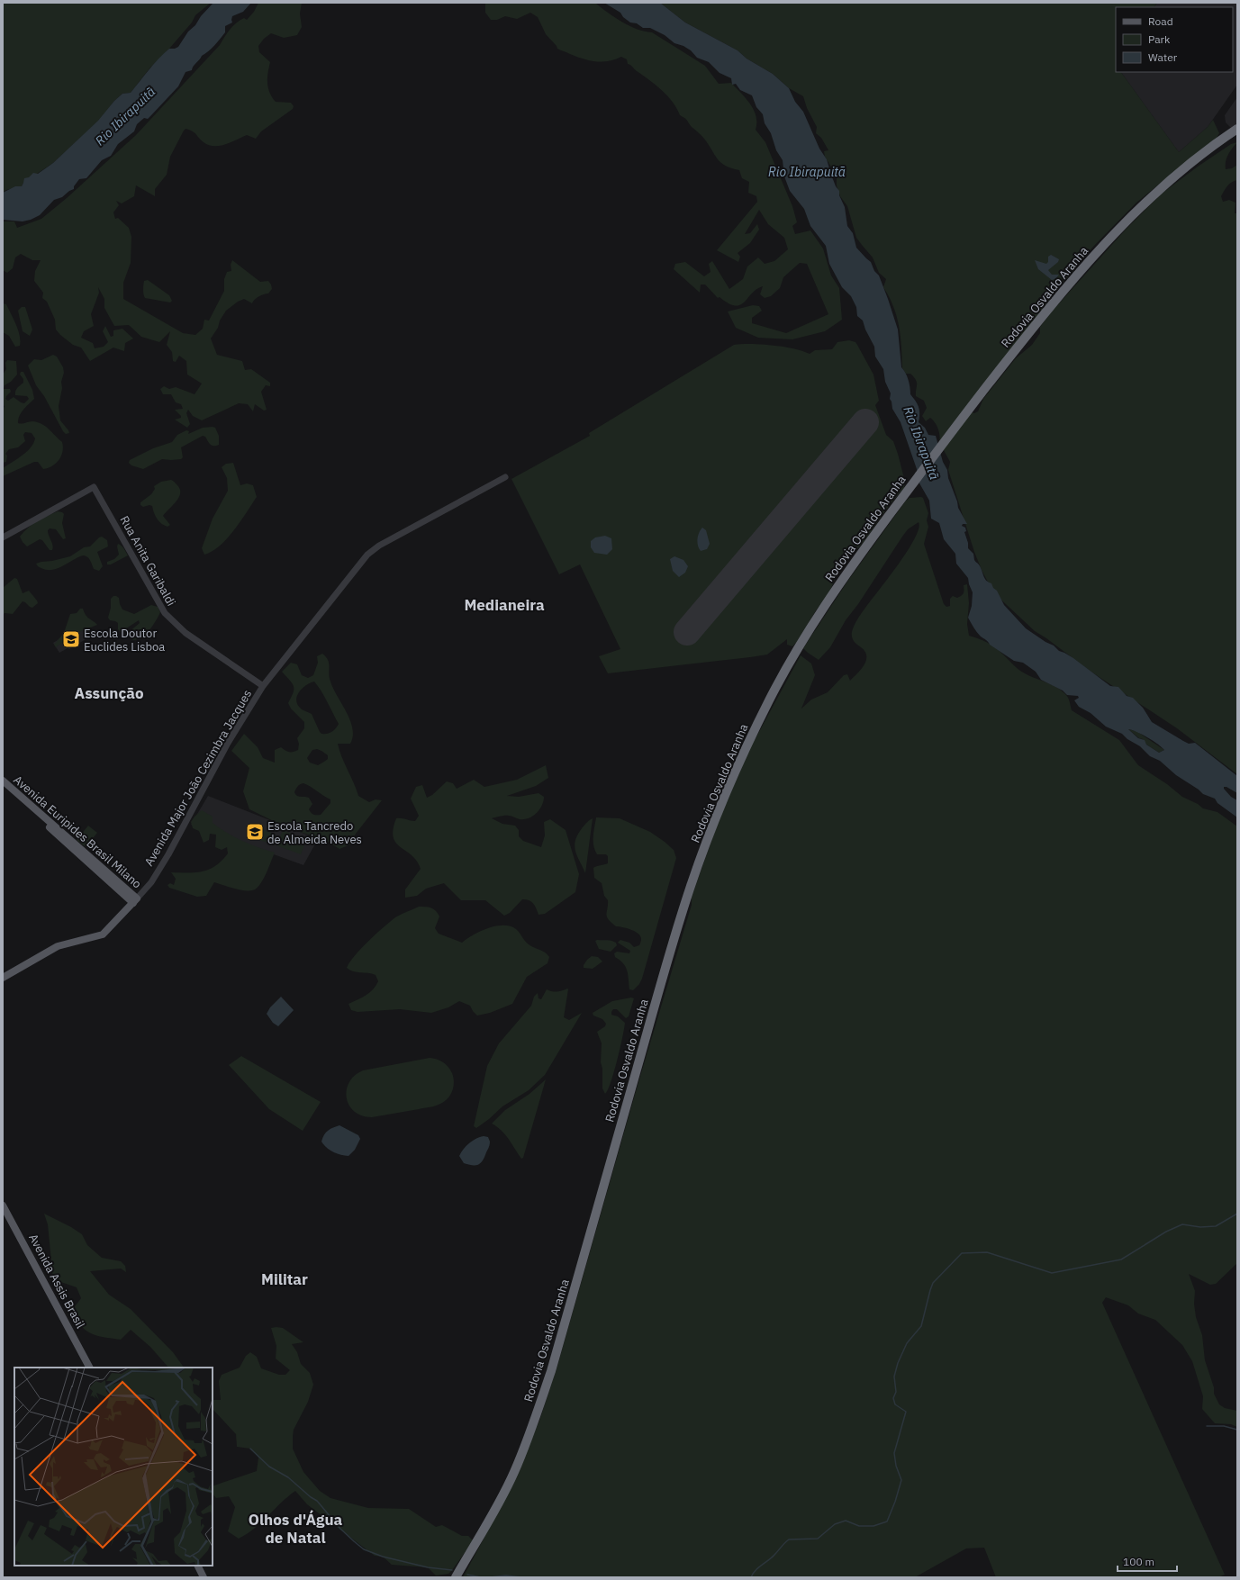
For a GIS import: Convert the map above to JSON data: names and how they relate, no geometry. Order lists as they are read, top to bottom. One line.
{"streets":{"highway":["Rodovia Osvaldo Aranha"],"main road":["Avenida Euripides Brasil Milano","Avenida Assis Brasil"],"street":["Rua Anita Garibaldi","Avenida Major João Cezimbra Jacques"]},"crossings":[["Rua Anita Garibaldi","Avenida Major João Cezimbra Jacques"],["Avenida Major João Cezimbra Jacques","Avenida Euripides Brasil Milano"]],"districts":["Medianeira","Assunção","Militar","Olhos d'Água de Natal"],"water":["Rio Ibirapuitã"],"places":{"school or university":["Escola Doutor Euclides Lisboa","Escola Tancredo de Almeida Neves"]},"legend":["Road","Park","Water"],"scale_bar":"100 m"}
